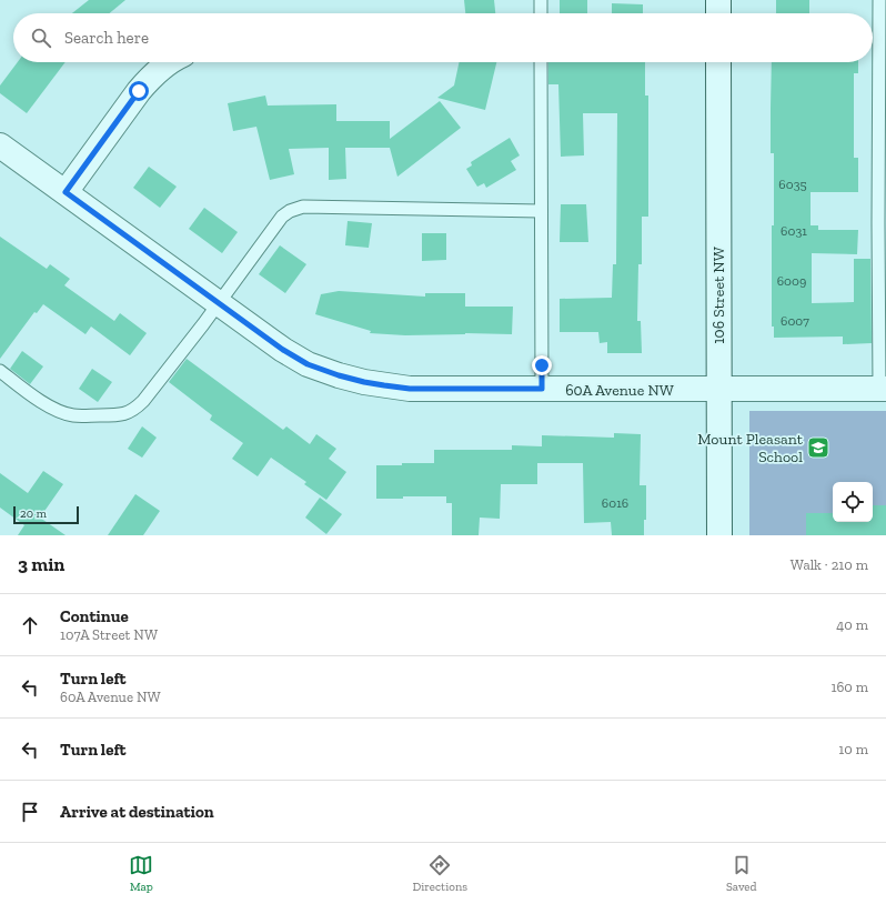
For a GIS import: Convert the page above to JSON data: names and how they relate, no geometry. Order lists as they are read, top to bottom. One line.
{"streets":{"street":["106 Street NW","60A Avenue NW"]},"crossings":[["106 Street NW","60A Avenue NW"]],"places":{"school or university":["Mount Pleasant School"]},"house_numbers":["6035","6031","6009","6007","6016"],"scale_bar":"20 m","page":{"search":"Search here","scale":"20 m","heading":["3 min","Walk · 210 m"],"list":[["Continue","107A Street NW","40 m"],["Turn left","60A Avenue NW","160 m"],["Turn left","10 m"],"Arrive at destination"],"nav":["Map","Directions","Saved"]}}
